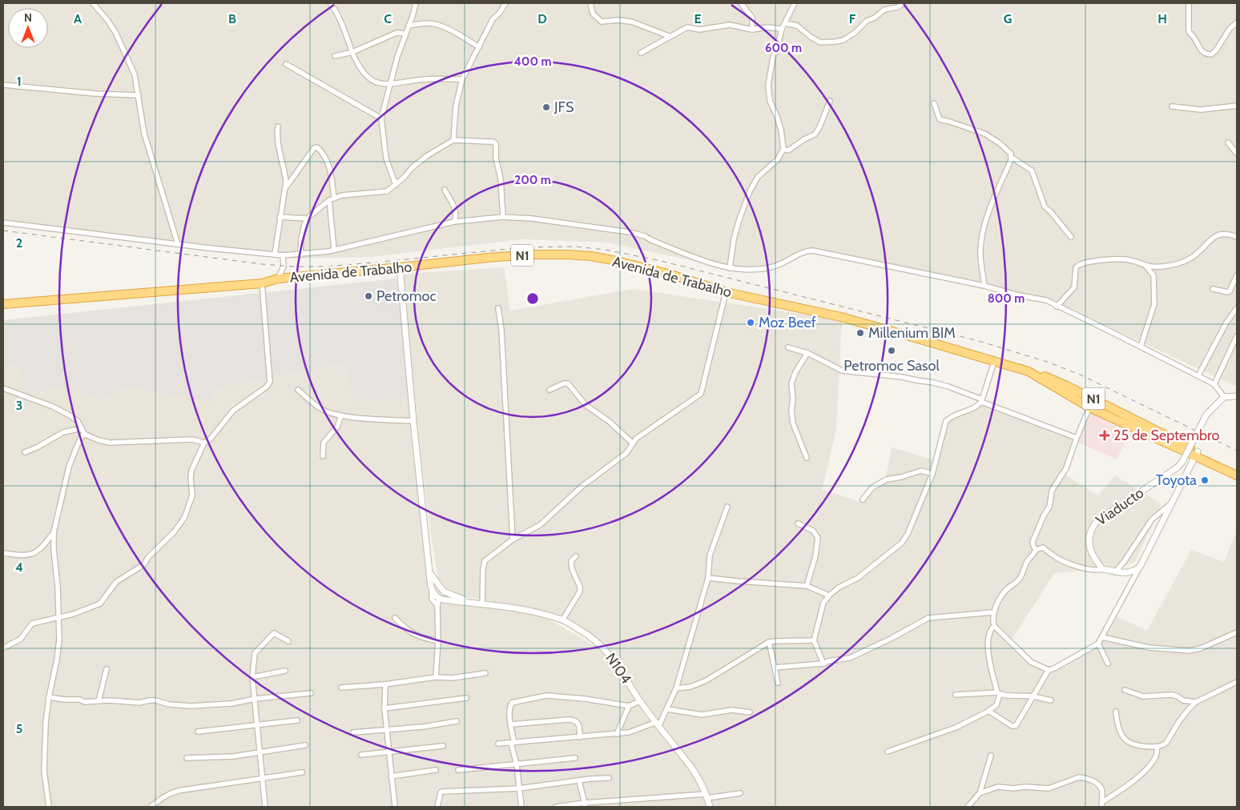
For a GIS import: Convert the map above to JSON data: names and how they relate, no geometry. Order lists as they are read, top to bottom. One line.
{"streets":{"highway":["N1","Avenida de Trabalho"],"street":["Viaducto","N104"]},"places":{"other":["JFS","Petromoc","Moz Beef","Millenium BIM","Petromoc Sasol","Toyota"],"health":["25 de Septembro"]},"north":"top","grid":{"columns":["A","B","C","D","E","F","G","H"],"rows":["1","2","3","4","5"]},"rings":["600 m","400 m","200 m","800 m"]}
